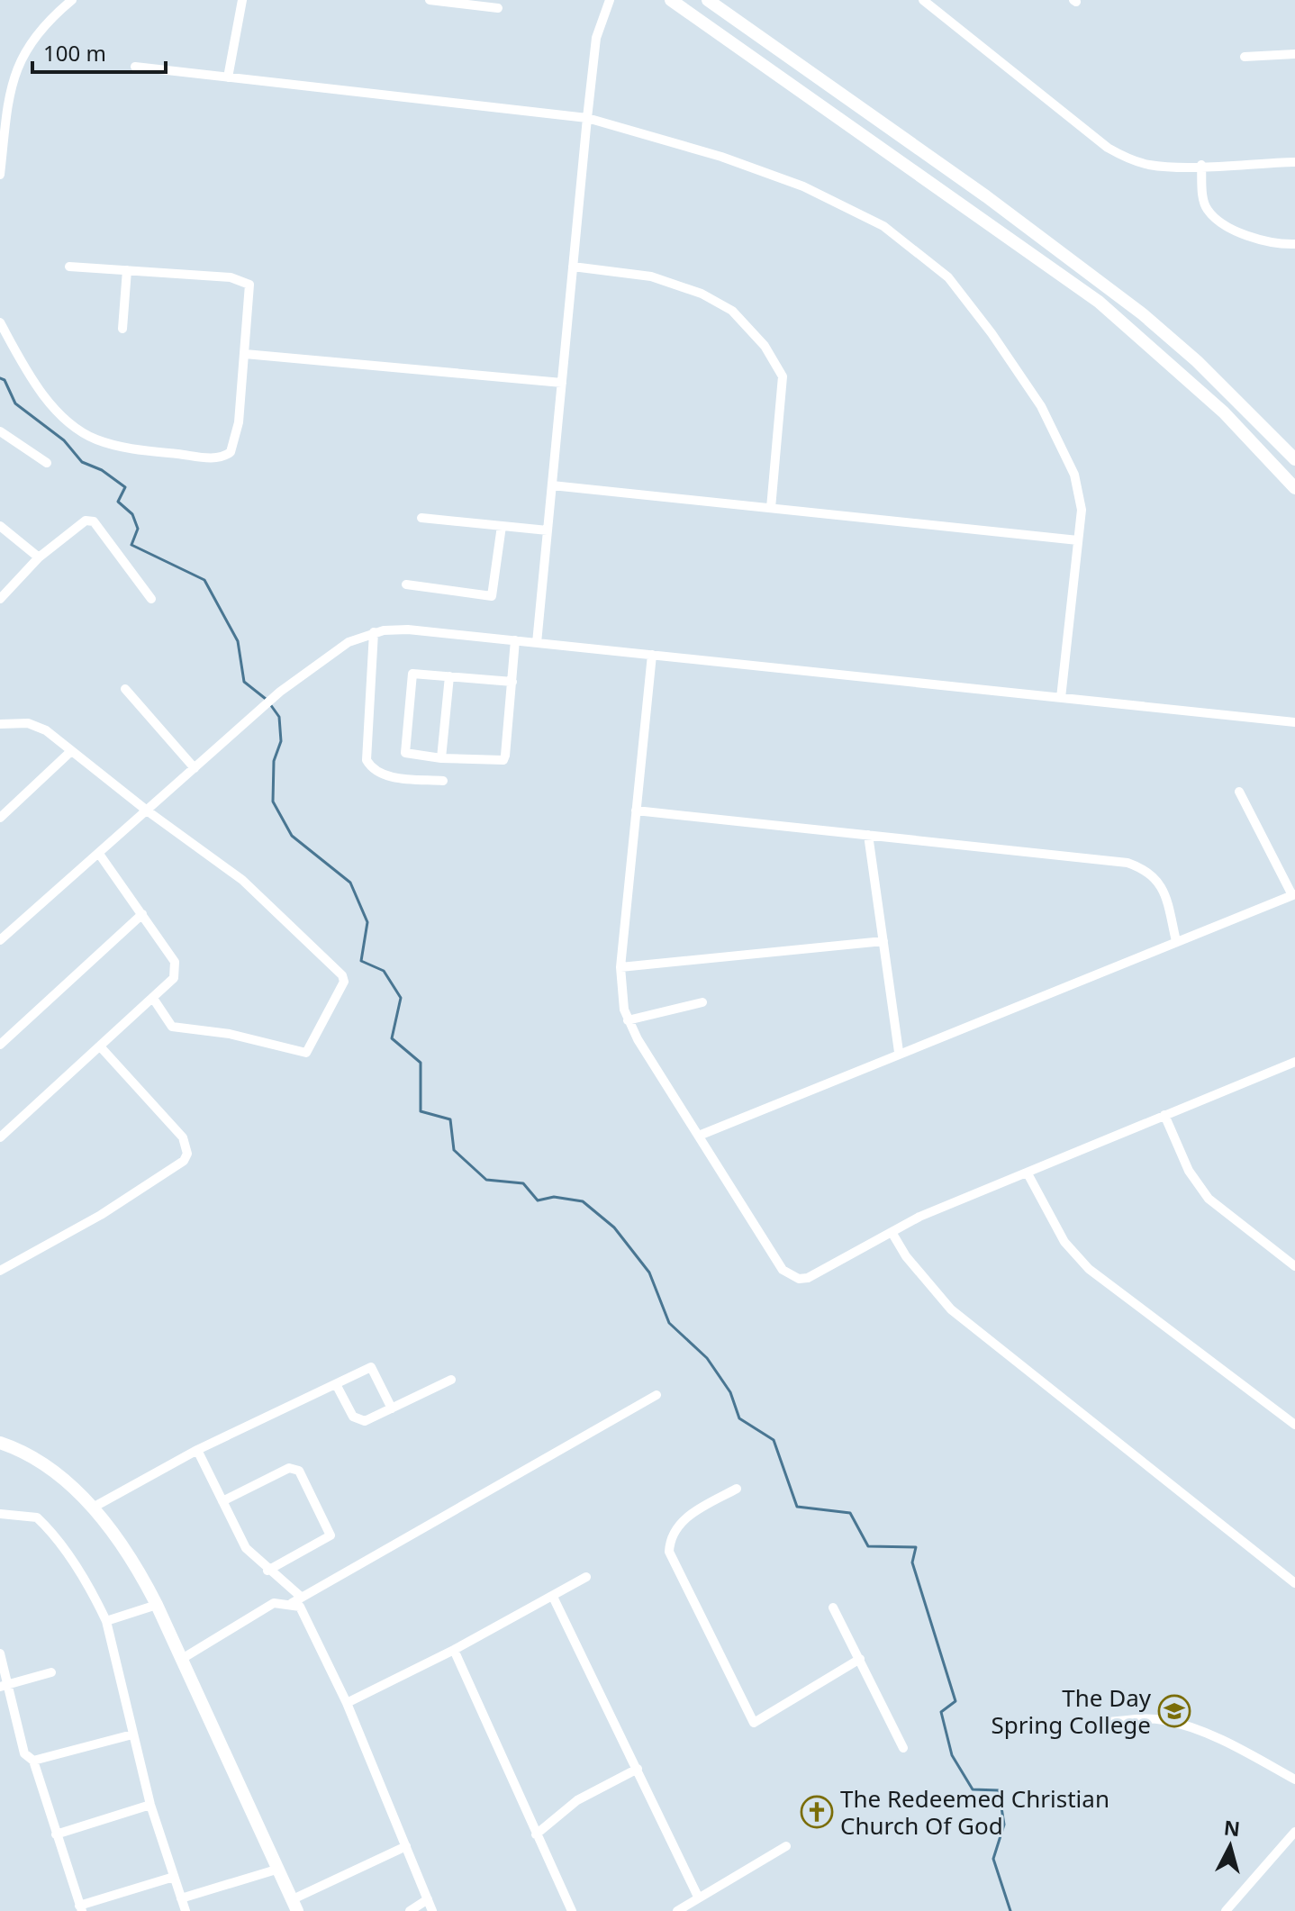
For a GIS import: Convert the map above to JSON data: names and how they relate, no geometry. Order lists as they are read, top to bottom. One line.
{"places":{"school or university":["The Day Spring College"],"church":["The Redeemed Christian Church Of God"]},"scale_bar":"100 m","north":"top"}
